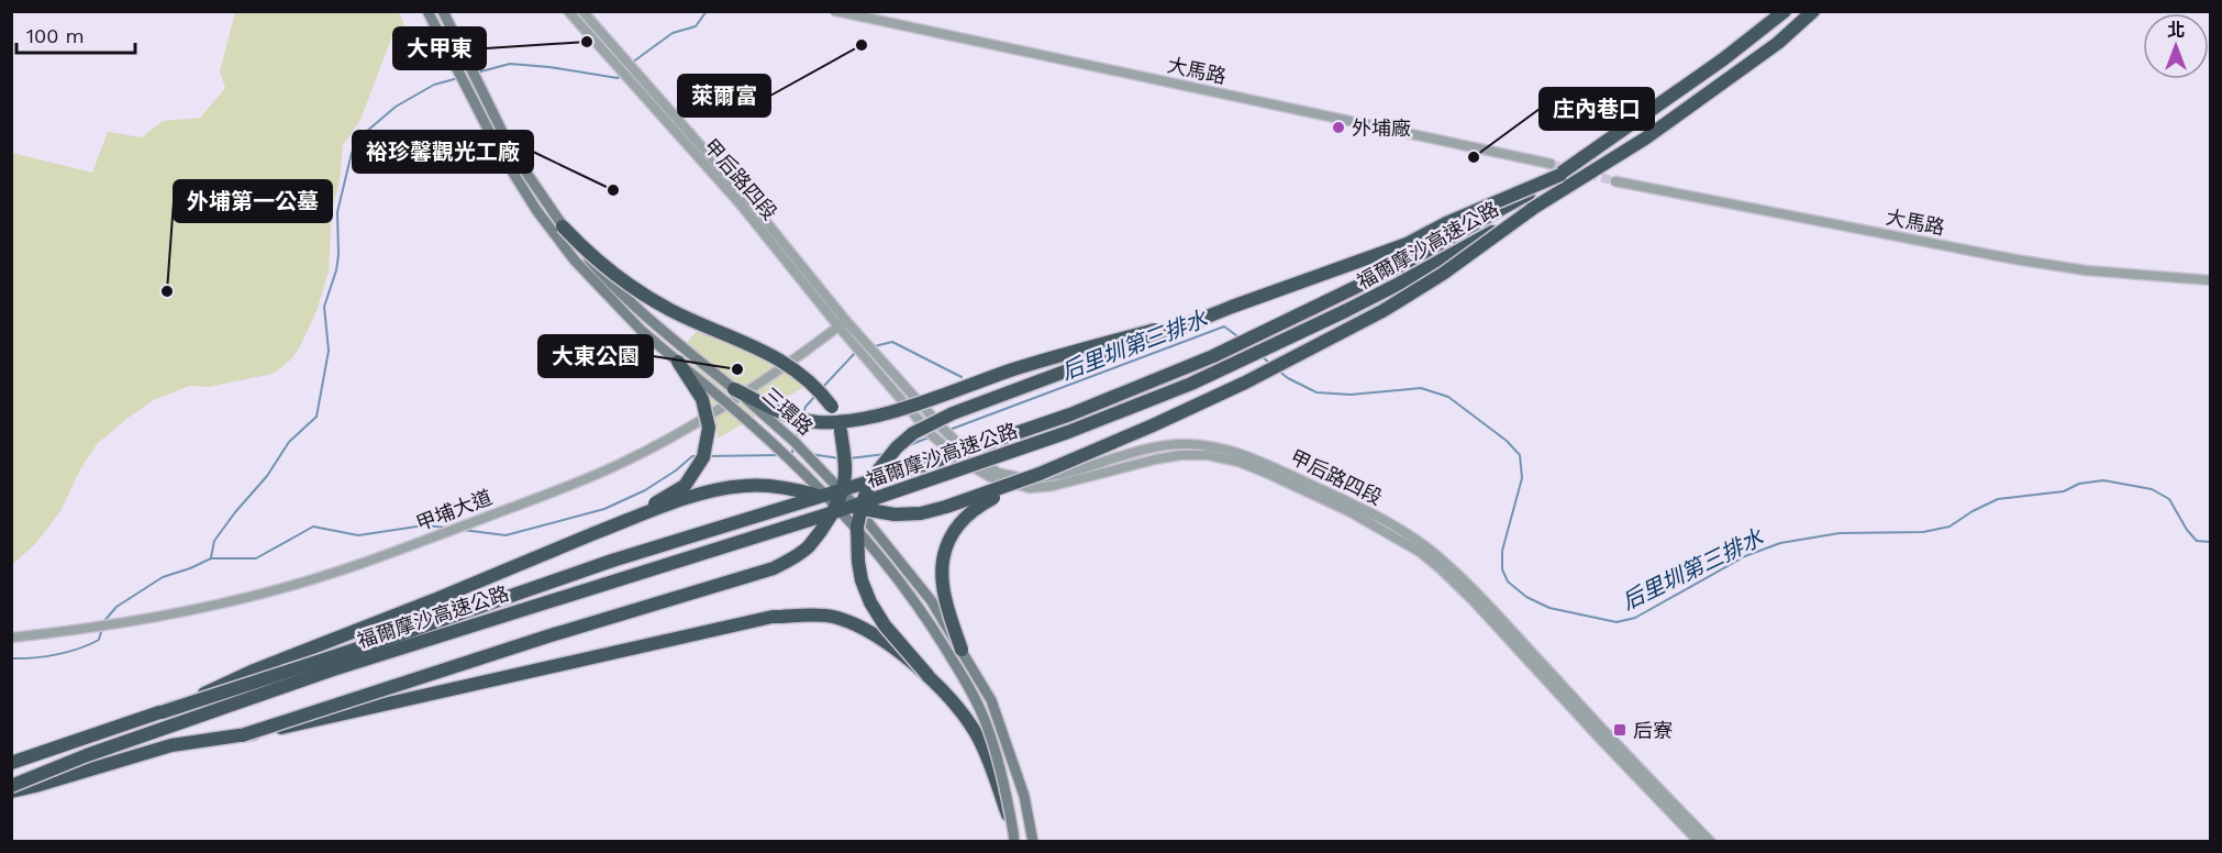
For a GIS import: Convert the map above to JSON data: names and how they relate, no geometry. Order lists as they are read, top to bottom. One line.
{"streets":{"highway":["福爾摩沙高速公路"],"main road":["三環路"],"street":["大馬路","甲后路四段","甲埔大道"]},"crossings":[["大馬路","福爾摩沙高速公路"],["甲后路四段","甲埔大道"]],"water":["后里圳第三排水"],"places":{"other":["大甲東","萊爾富","外埔廠","庄內巷口","裕珍馨觀光工廠","外埔第一公墓","大東公園"],"transit":["后寮"]},"scale_bar":"100 m","north":"top"}
